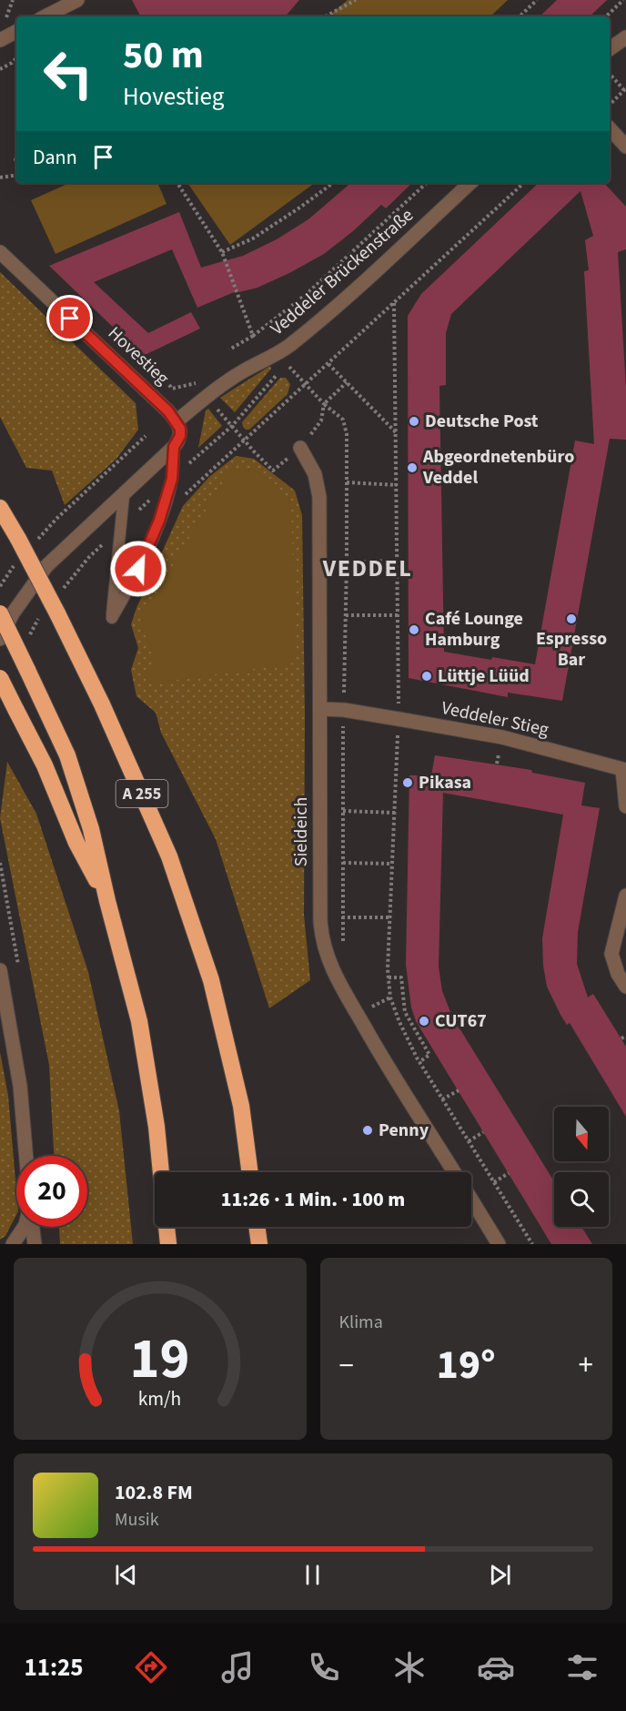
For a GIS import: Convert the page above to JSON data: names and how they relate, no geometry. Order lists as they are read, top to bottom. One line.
{"streets":{"highway":["A 255"],"street":["Veddeler Brückenstraße","Hovestieg","Veddeler Stieg","Sieldeich"]},"crossings":[["Veddeler Brückenstraße","Hovestieg"],["Veddeler Stieg","Sieldeich"]],"districts":["VEDDEL"],"places":["Deutsche Post","Abgeordnetenbüro Veddel","Espresso Bar","Café Lounge Hamburg","Lüttje Lüüd","Pikasa","CUT67","Penny"],"north":"bottom","page":{"turn":["50 m","Hovestieg"],"then":"Dann","limit":"20","trip":"11:26 · 1 Min. · 100 m","tile":"Klima","heat":["−","19°","+"],"song":["102.8 FM","Musik"],"tabs":"11:25","gauge":["19","km/h"]}}
